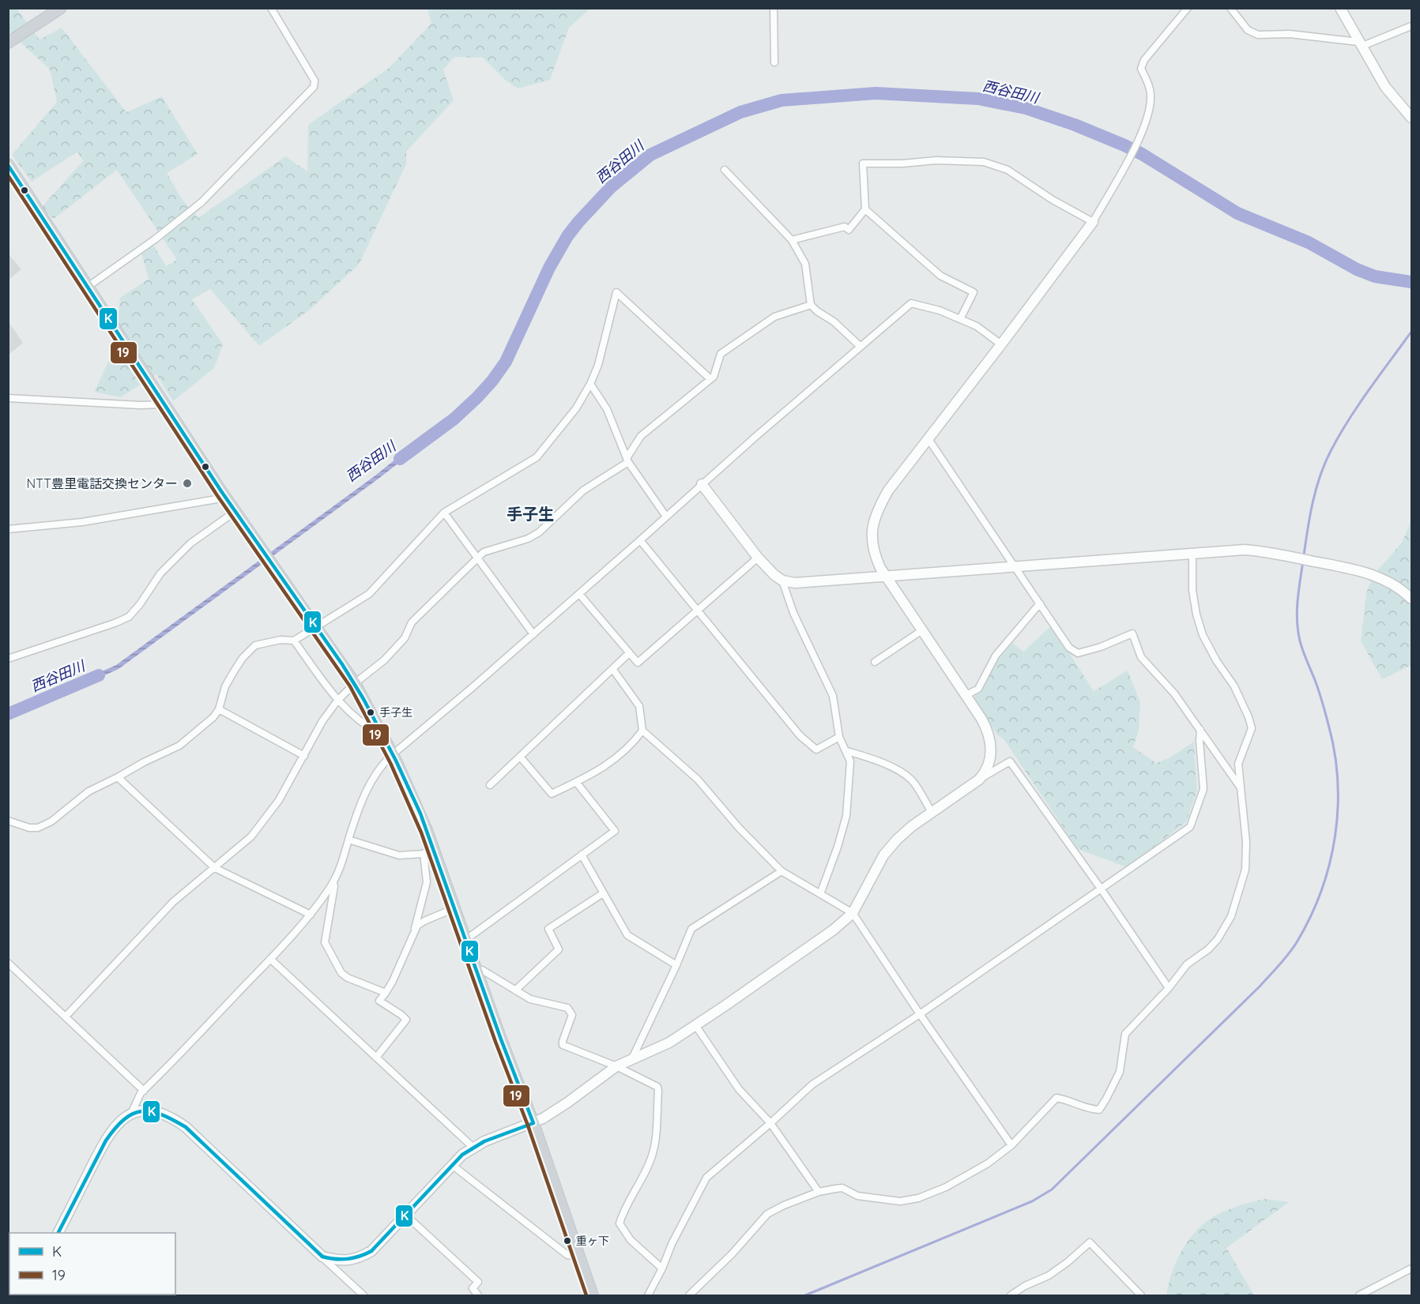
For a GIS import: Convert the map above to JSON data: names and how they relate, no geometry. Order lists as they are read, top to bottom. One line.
{"districts":["手子生"],"water":["西谷田川"],"places":["NTT豊里電話交換センター","手子生","重ヶ下"],"lines":["transit line K","transit line 19"],"legend":["K","19"]}
